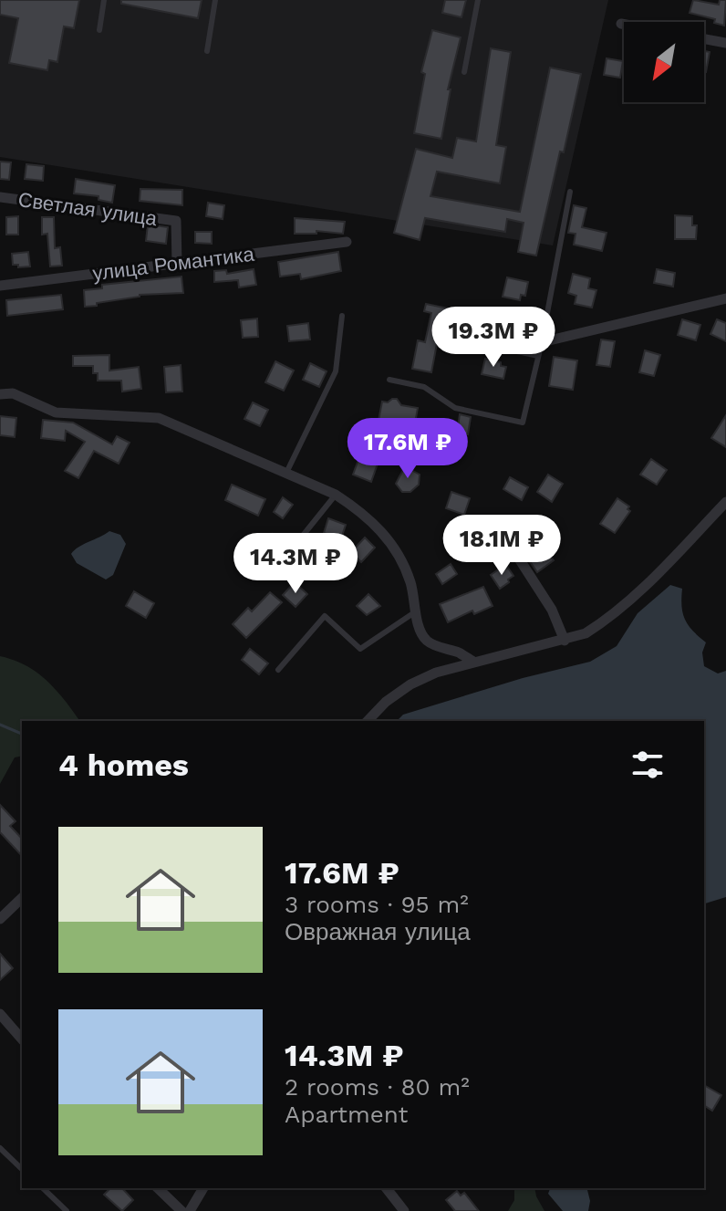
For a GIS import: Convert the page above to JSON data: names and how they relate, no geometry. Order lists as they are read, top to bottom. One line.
{"streets":{"street":["Светлая улица","улица Романтика"]},"crossings":[["Светлая улица","улица Романтика"]],"north":"bottom left","page":{"price":["19.3M ₽","17.6M ₽","18.1M ₽","14.3M ₽"],"heading":"4 homes","list":[{"name":"17.6M ₽","note":"3 rooms · 95 m² · Овражная улица"},{"name":"14.3M ₽","note":"2 rooms · 80 m² · Apartment"}]}}
